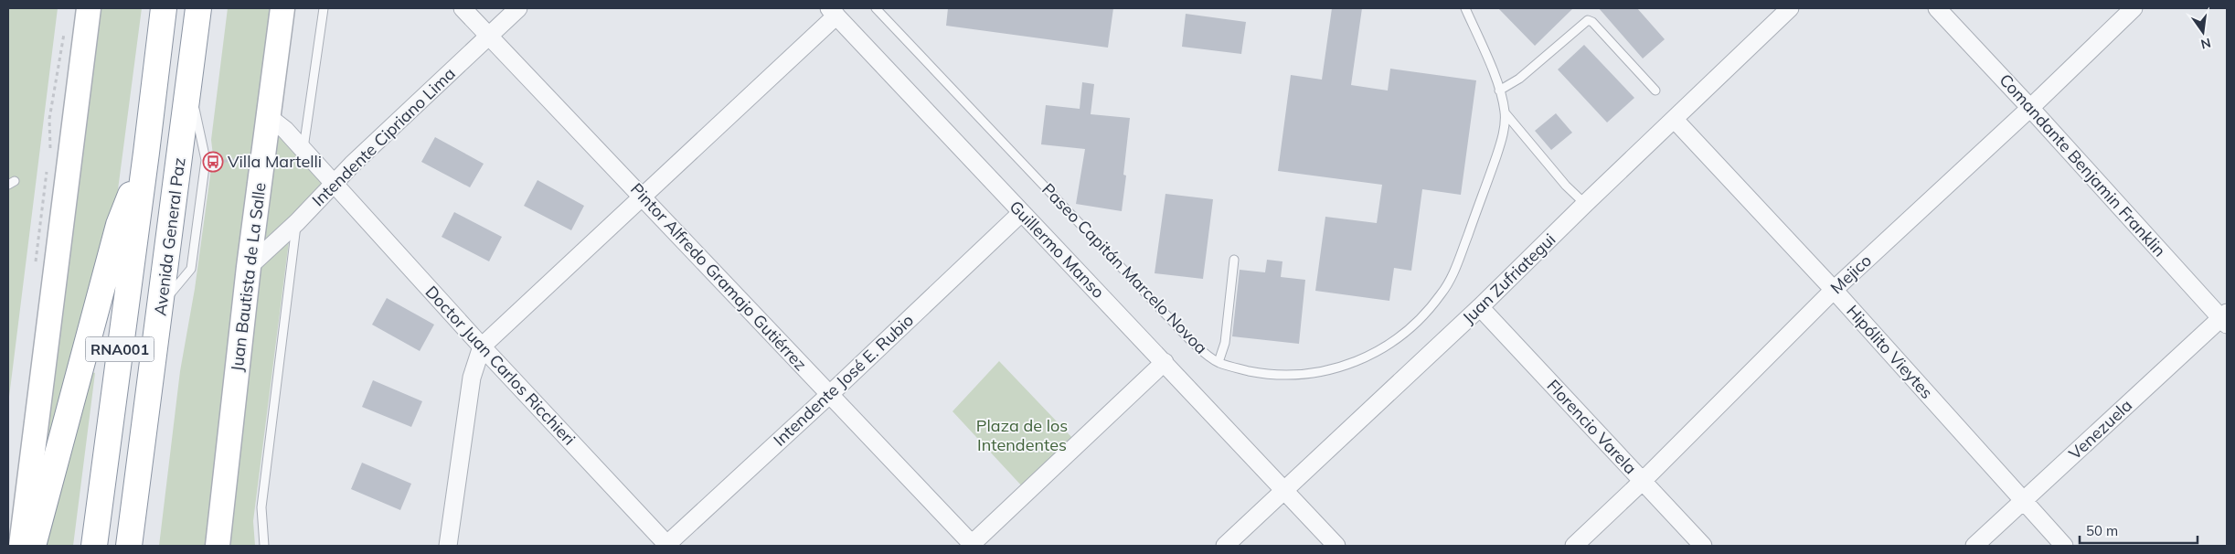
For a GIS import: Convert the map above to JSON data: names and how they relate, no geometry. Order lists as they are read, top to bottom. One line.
{"streets":{"highway":["Avenida General Paz","RNA001"],"street":["Intendente Cipriano Lima","Comandante Benjamin Franklin","Guillermo Manso","Mejico","Juan Bautista de La Salle","Pintor Alfredo Gramajo Gutiérrez","Juan Zufriategui","Hipólito Vieytes","Doctor Juan Carlos Ricchieri","Intendente José E. Rubio","Florencio Varela","Venezuela"],"lane":["Paseo Capitán Marcelo Novoa"]},"crossings":[["Intendente Cipriano Lima","Juan Bautista de La Salle"],["Intendente Cipriano Lima","Pintor Alfredo Gramajo Gutiérrez"],["Intendente Cipriano Lima","Doctor Juan Carlos Ricchieri"],["Comandante Benjamin Franklin","Mejico"],["Comandante Benjamin Franklin","Venezuela"],["Guillermo Manso","Juan Zufriategui"],["Guillermo Manso","Intendente José E. Rubio"],["Mejico","Hipólito Vieytes"],["Mejico","Florencio Varela"],["Juan Bautista de La Salle","Doctor Juan Carlos Ricchieri"],["Pintor Alfredo Gramajo Gutiérrez","Intendente José E. Rubio"],["Juan Zufriategui","Hipólito Vieytes"],["Juan Zufriategui","Florencio Varela"],["Hipólito Vieytes","Venezuela"],["Doctor Juan Carlos Ricchieri","Intendente José E. Rubio"]],"parks":["Plaza de los Intendentes"],"places":{"bus stop":["Villa Martelli"]},"scale_bar":"50 m","north":"bottom"}
